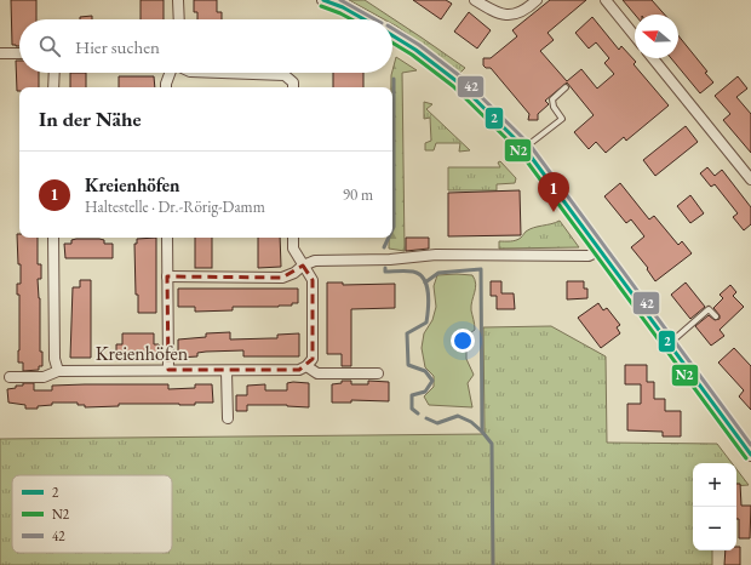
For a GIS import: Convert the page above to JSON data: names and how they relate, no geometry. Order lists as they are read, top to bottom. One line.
{"streets":{"street":["Kreienhöfen"]},"lines":["transit line 2","transit line 42","transit line N2"],"legend":["2","N2","42"],"north":"left","page":{"search":"Hier suchen","heading":"In der Nähe","list":[{"mark":"1","name":"Kreienhöfen","note":"Haltestelle · Dr.-Rörig-Damm","value":"90 m"}],"pins":"1","map_buttons":["+","−"]}}
